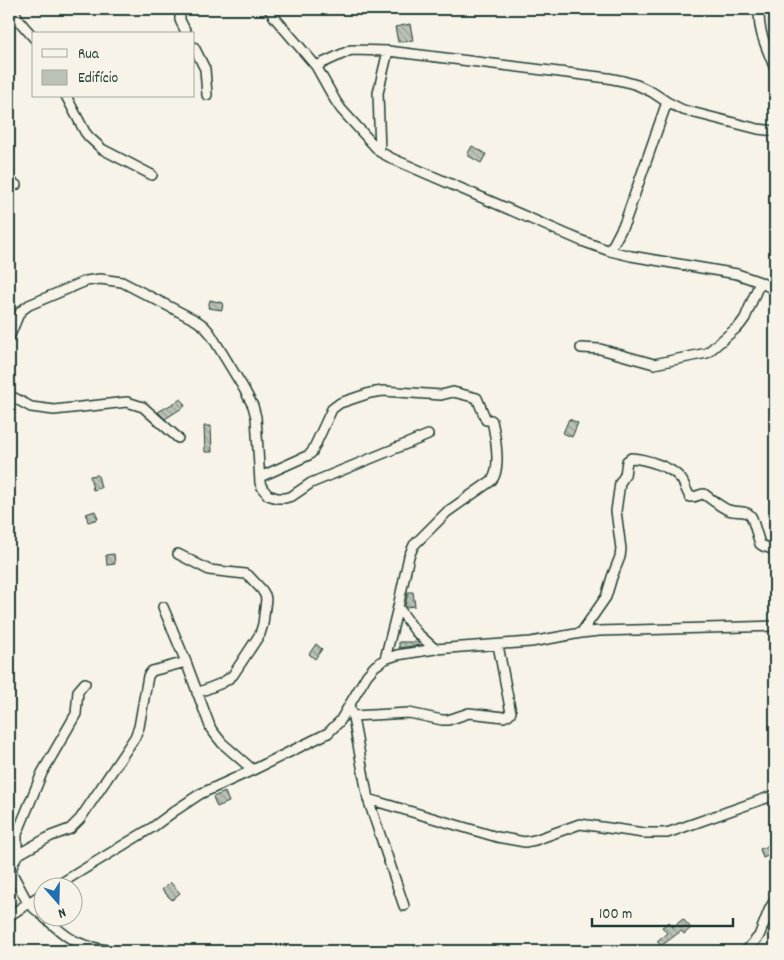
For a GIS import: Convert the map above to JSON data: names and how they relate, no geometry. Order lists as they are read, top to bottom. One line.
{"legend":["Rua","Edifício"],"scale_bar":"100 m","north":"bottom"}
